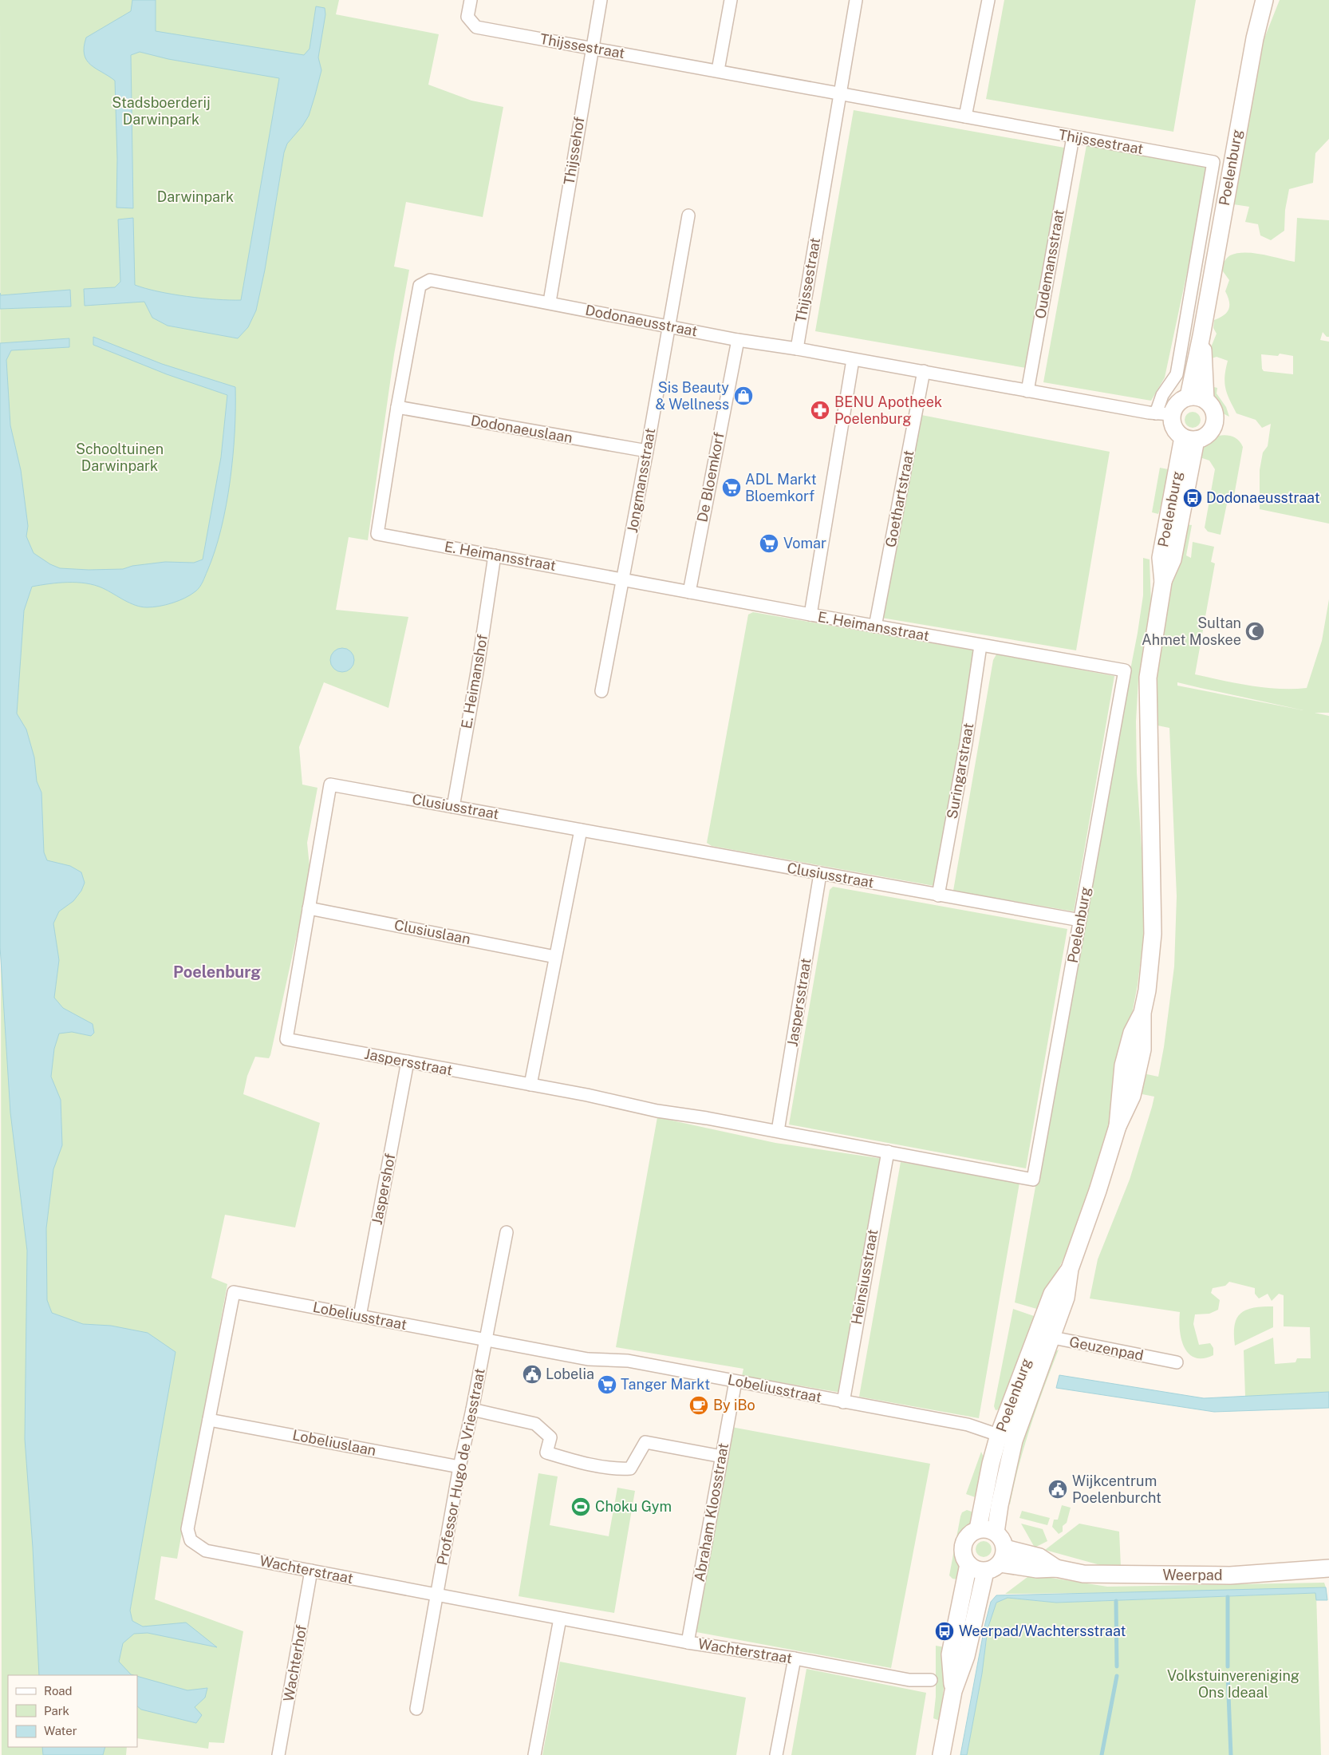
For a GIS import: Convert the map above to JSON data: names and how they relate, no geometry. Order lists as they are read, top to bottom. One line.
{"streets":{"street":["Thijssestraat","Thijssehof","Poelenburg","Oudemansstraat","Dodonaeusstraat","Dodonaeuslaan","De Bloemkorf","Jongmansstraat","Goethartstraat","E. Heimansstraat","E. Heimanshof","Suringarstraat","Clusiusstraat","Clusiuslaan","Jaspersstraat","Jaspershof","Heinsiusstraat","Lobeliusstraat","Geuzenpad","Lobeliuslaan","Professor Hugo de Vriesstraat","Abraham Kloosstraat","Wachterstraat","Weerpad","Wachterhof"]},"crossings":[["Thijssestraat","Thijssehof"],["Thijssestraat","Poelenburg"],["Thijssestraat","Oudemansstraat"],["Thijssestraat","Dodonaeusstraat"],["Thijssehof","Dodonaeusstraat"],["Poelenburg","Dodonaeusstraat"],["Poelenburg","E. Heimansstraat"],["Poelenburg","Clusiusstraat"],["Poelenburg","Jaspersstraat"],["Poelenburg","Lobeliusstraat"],["Poelenburg","Geuzenpad"],["Poelenburg","Weerpad"],["Oudemansstraat","Dodonaeusstraat"],["Dodonaeusstraat","Dodonaeuslaan"],["Dodonaeusstraat","De Bloemkorf"],["Dodonaeusstraat","Jongmansstraat"],["Dodonaeusstraat","Goethartstraat"],["Dodonaeusstraat","E. Heimansstraat"],["Dodonaeuslaan","Jongmansstraat"],["Dodonaeuslaan","E. Heimansstraat"],["De Bloemkorf","E. Heimansstraat"],["Jongmansstraat","E. Heimansstraat"],["Goethartstraat","E. Heimansstraat"],["E. Heimansstraat","E. Heimanshof"],["E. Heimansstraat","Suringarstraat"],["E. Heimanshof","Clusiusstraat"],["Suringarstraat","Clusiusstraat"],["Clusiusstraat","Clusiuslaan"],["Clusiusstraat","Jaspersstraat"],["Clusiuslaan","Jaspersstraat"],["Jaspersstraat","Jaspershof"],["Jaspersstraat","Heinsiusstraat"],["Jaspershof","Lobeliusstraat"],["Heinsiusstraat","Lobeliusstraat"],["Lobeliusstraat","Lobeliuslaan"],["Lobeliusstraat","Professor Hugo de Vriesstraat"],["Lobeliusstraat","Abraham Kloosstraat"],["Lobeliusstraat","Wachterstraat"],["Lobeliuslaan","Professor Hugo de Vriesstraat"],["Lobeliuslaan","Wachterstraat"],["Professor Hugo de Vriesstraat","Wachterstraat"],["Abraham Kloosstraat","Wachterstraat"],["Wachterstraat","Wachterhof"]],"districts":["Poelenburg"],"parks":["Stadsboerderij Darwinpark","Darwinpark","Schooltuinen Darwinpark","Volkstuinvereniging Ons Ideaal"],"places":{"shop":["Sis Beauty & Wellness"],"pharmacy":["BENU Apotheek Poelenburg"],"supermarket":["ADL Markt Bloemkorf","Vomar","Tanger Markt"],"bus stop":["Dodonaeusstraat","Weerpad/Wachtersstraat"],"mosque":["Sultan Ahmet Moskee"],"public building":["Lobelia","Wijkcentrum Poelenburcht"],"cafe":["By iBo"],"sports":["Choku Gym"]},"legend":["Road","Park","Water"]}
